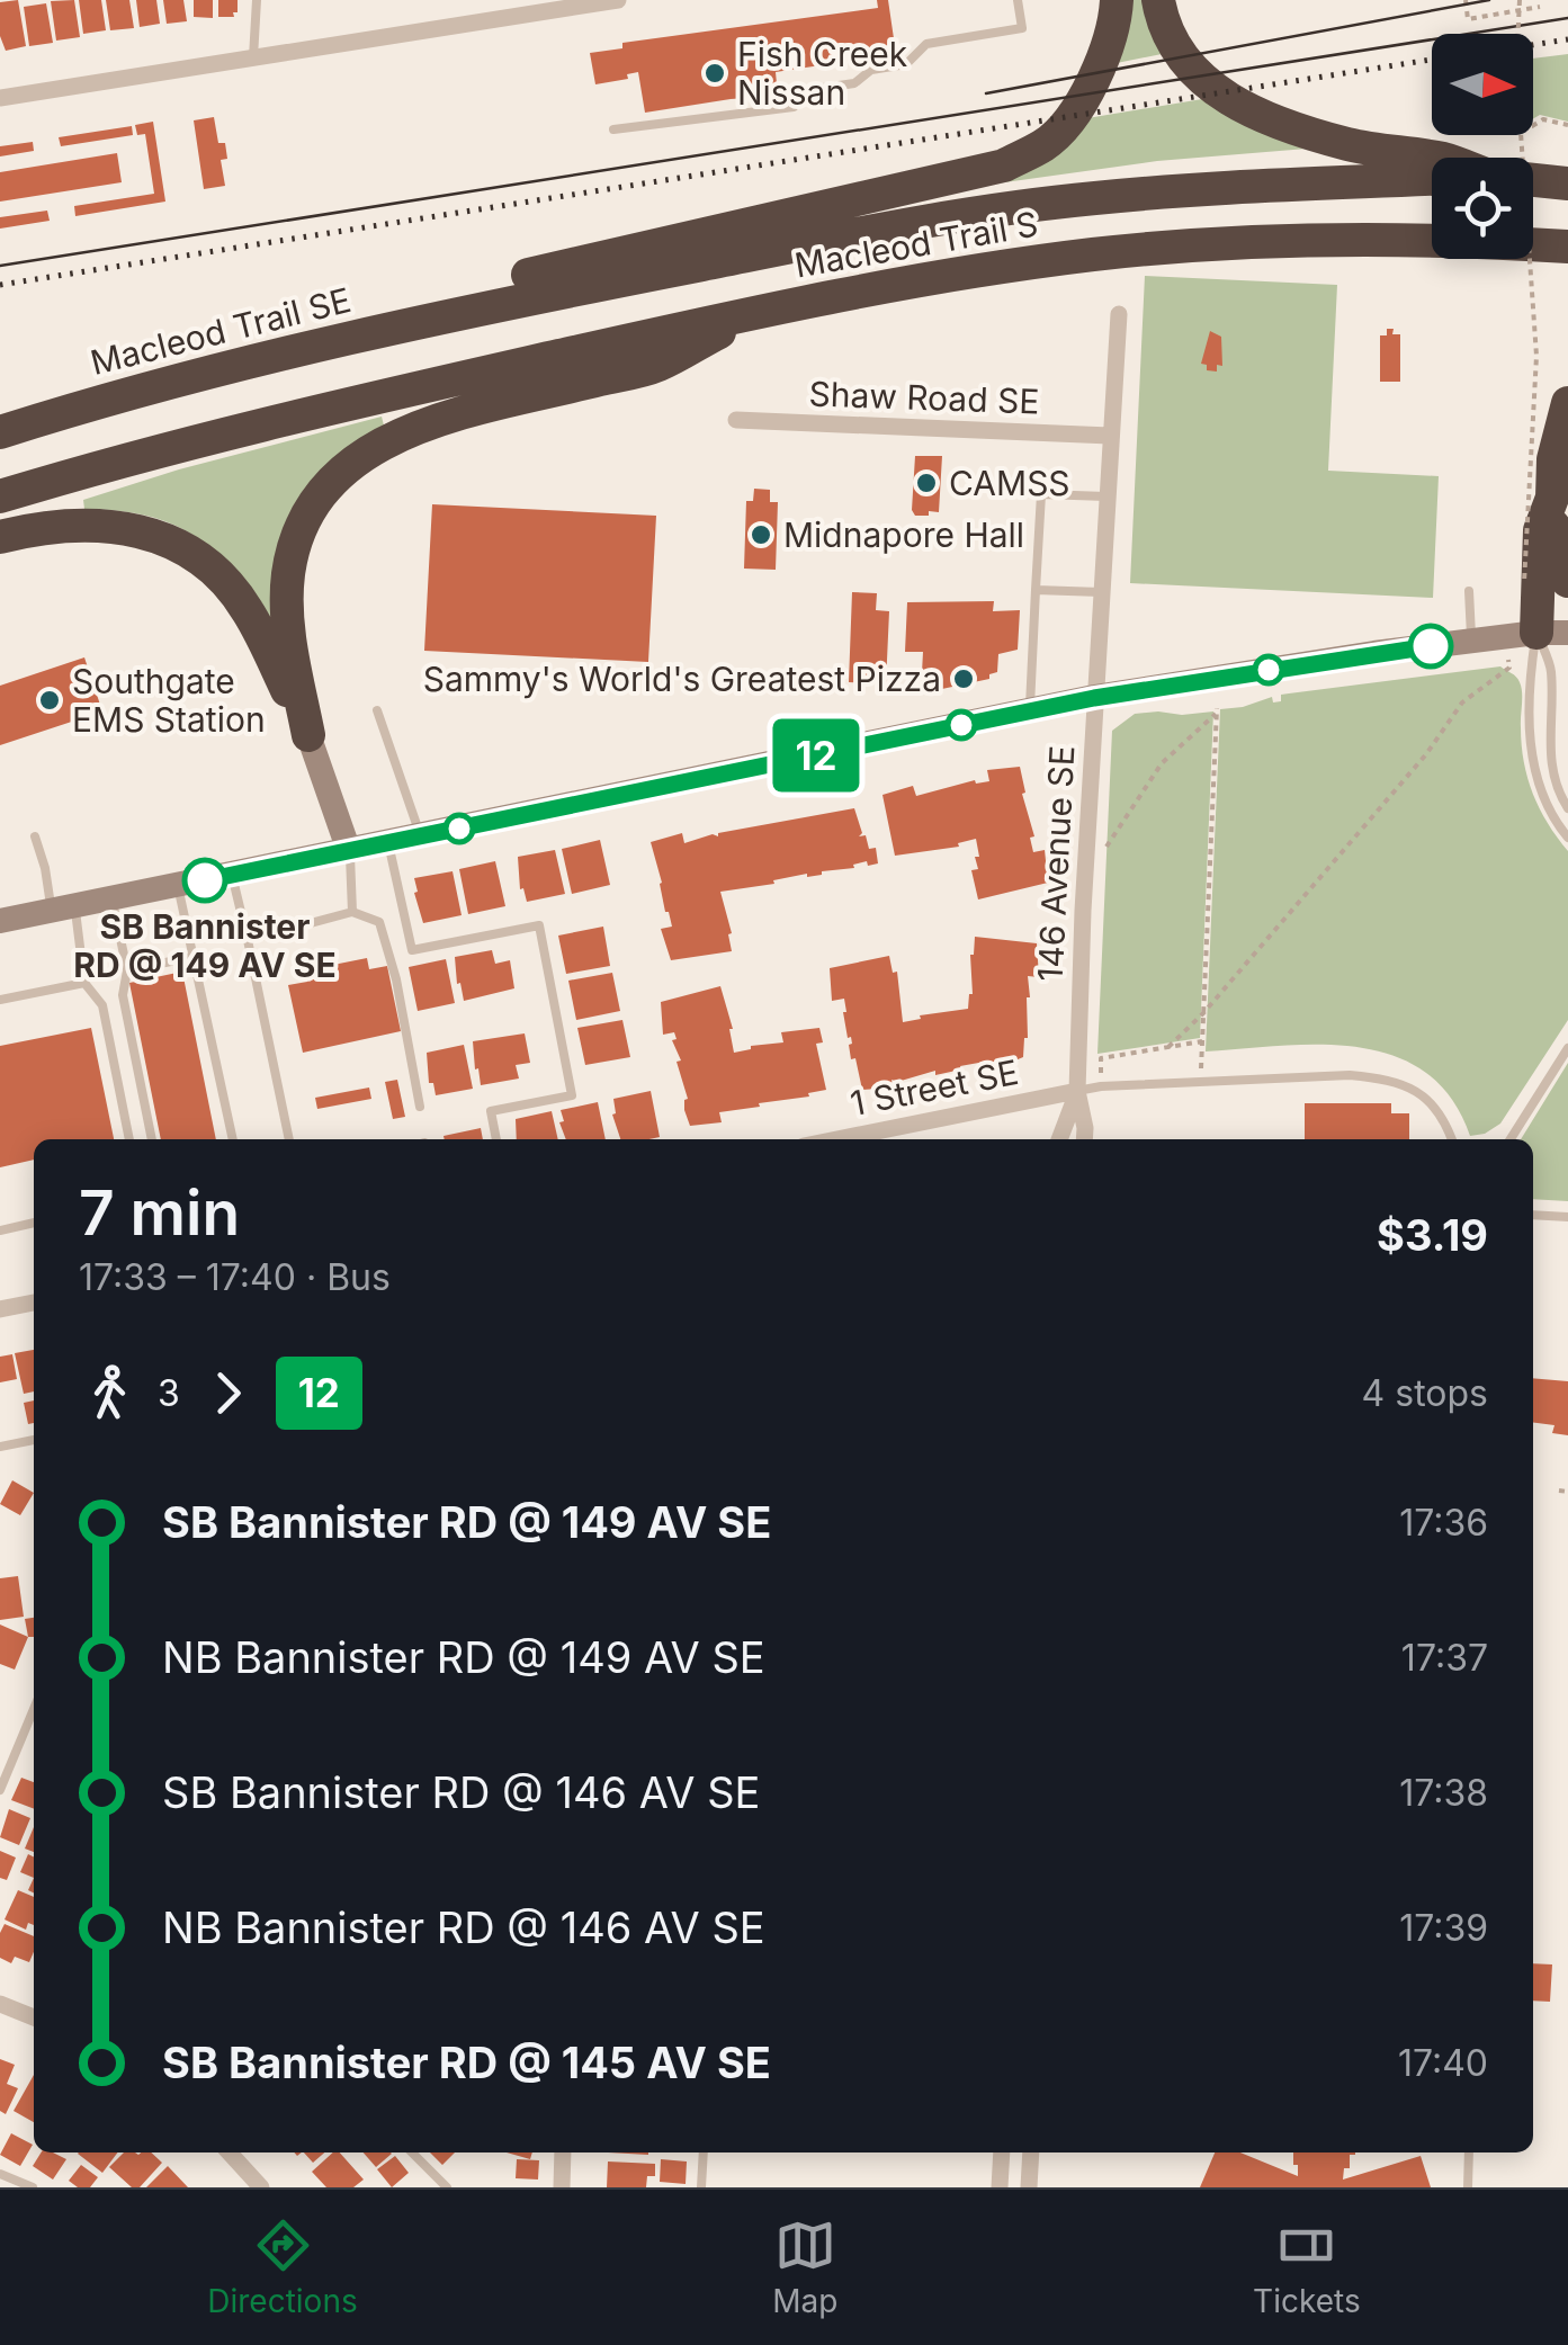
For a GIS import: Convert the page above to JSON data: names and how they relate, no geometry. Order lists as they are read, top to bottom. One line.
{"streets":{"highway":["Macleod Trail S","Macleod Trail SE"],"street":["Shaw Road SE","146 Avenue SE","1 Street SE"]},"crossings":[["Macleod Trail S","Macleod Trail SE"],["Shaw Road SE","146 Avenue SE"],["146 Avenue SE","1 Street SE"]],"places":["Fish Creek Nissan","CAMSS","Midnapore Hall","Sammy's World's Greatest Pizza","Southgate EMS Station","SB Bannister RD @ 149 AV SE"],"lines":["bus line 12"],"north":"right","page":{"on_map":"12","heading":["7 min","17:33 – 17:40 · Bus","$3.19"],"legs":["3","12","4 stops"],"list":[{"name":"SB Bannister RD @ 149 AV SE","value":"17:36"},{"name":"NB Bannister RD @ 149 AV SE","value":"17:37"},{"name":"SB Bannister RD @ 146 AV SE","value":"17:38"},{"name":"NB Bannister RD @ 146 AV SE","value":"17:39"},{"name":"SB Bannister RD @ 145 AV SE","value":"17:40"}],"tabs":["Directions","Map","Tickets"]}}
